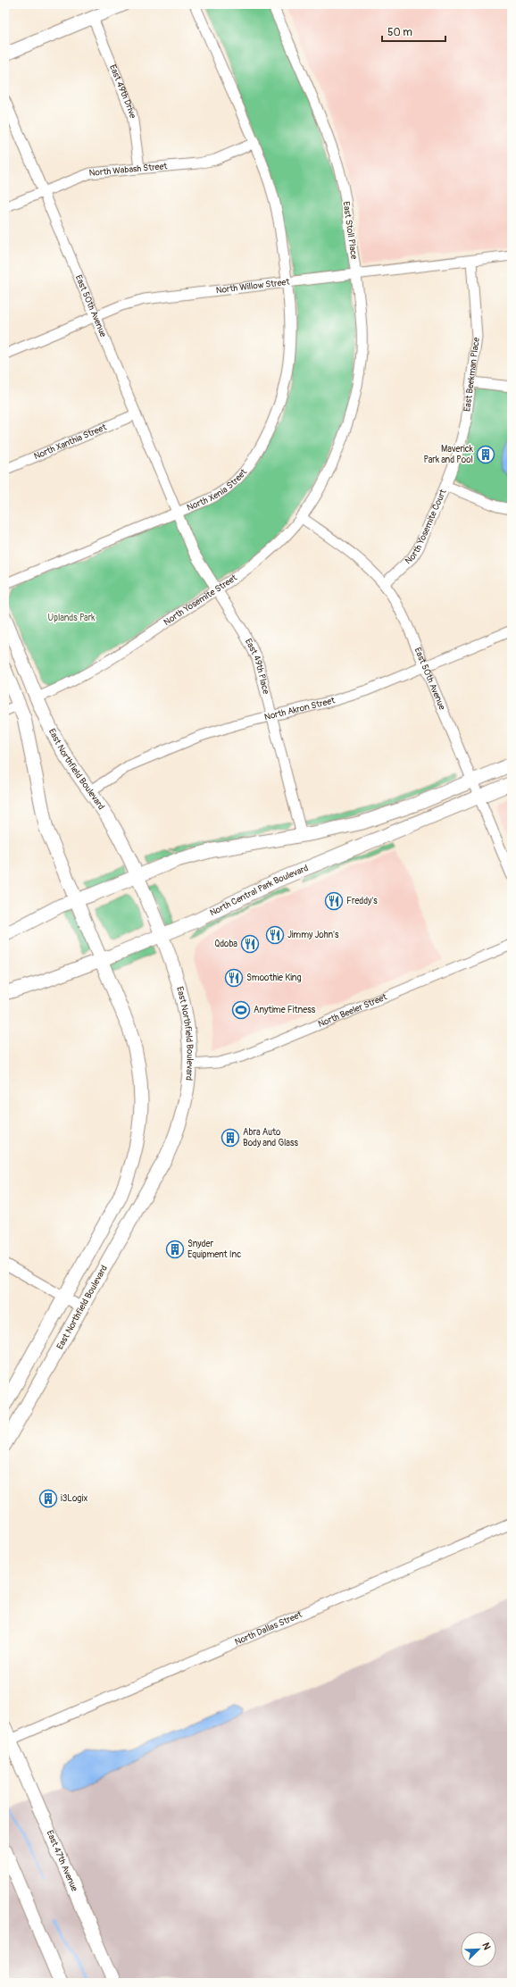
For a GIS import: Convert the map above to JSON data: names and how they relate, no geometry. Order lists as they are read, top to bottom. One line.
{"streets":{"main road":["East Northfield Boulevard","North Central Park Boulevard","East 47th Avenue"],"street":["East 49th Drive","North Wabash Street","East Stoll Place","North Willow Street","East 50th Avenue","East Beekman Place","North Xanthia Street","North Xenia Street","North Yosemite Court","North Yosemite Street","East 49th Place","North Akron Street","North Beeler Street","North Dallas Street"]},"crossings":[["East 49th Drive","North Wabash Street"],["North Wabash Street","East 50th Avenue"],["East Stoll Place","North Willow Street"],["East Stoll Place","North Yosemite Street"],["North Willow Street","East 50th Avenue"],["North Willow Street","East Beekman Place"],["North Willow Street","North Xenia Street"],["East 50th Avenue","North Xanthia Street"],["East 50th Avenue","North Xenia Street"],["East 50th Avenue","North Yosemite Court"],["East 50th Avenue","North Yosemite Street"],["East 50th Avenue","East 49th Place"],["East 50th Avenue","North Akron Street"],["East 50th Avenue","North Central Park Boulevard"],["East Beekman Place","North Yosemite Court"],["North Xenia Street","East 49th Place"],["North Yosemite Street","East 49th Place"],["North Yosemite Street","East Northfield Boulevard"],["East 49th Place","North Akron Street"],["North Akron Street","East Northfield Boulevard"],["East Northfield Boulevard","North Central Park Boulevard"],["East Northfield Boulevard","North Beeler Street"],["North Dallas Street","East 47th Avenue"]],"parks":["Uplands Park"],"places":{"building":["Maverick Park and Pool","Abra Auto Body and Glass","Snyder Equipment Inc","i3Logix"],"restaurant":["Freddy's","Jimmy John's","Qdoba","Smoothie King"],"sports":["Anytime Fitness"]},"scale_bar":"50 m","north":"top right"}
